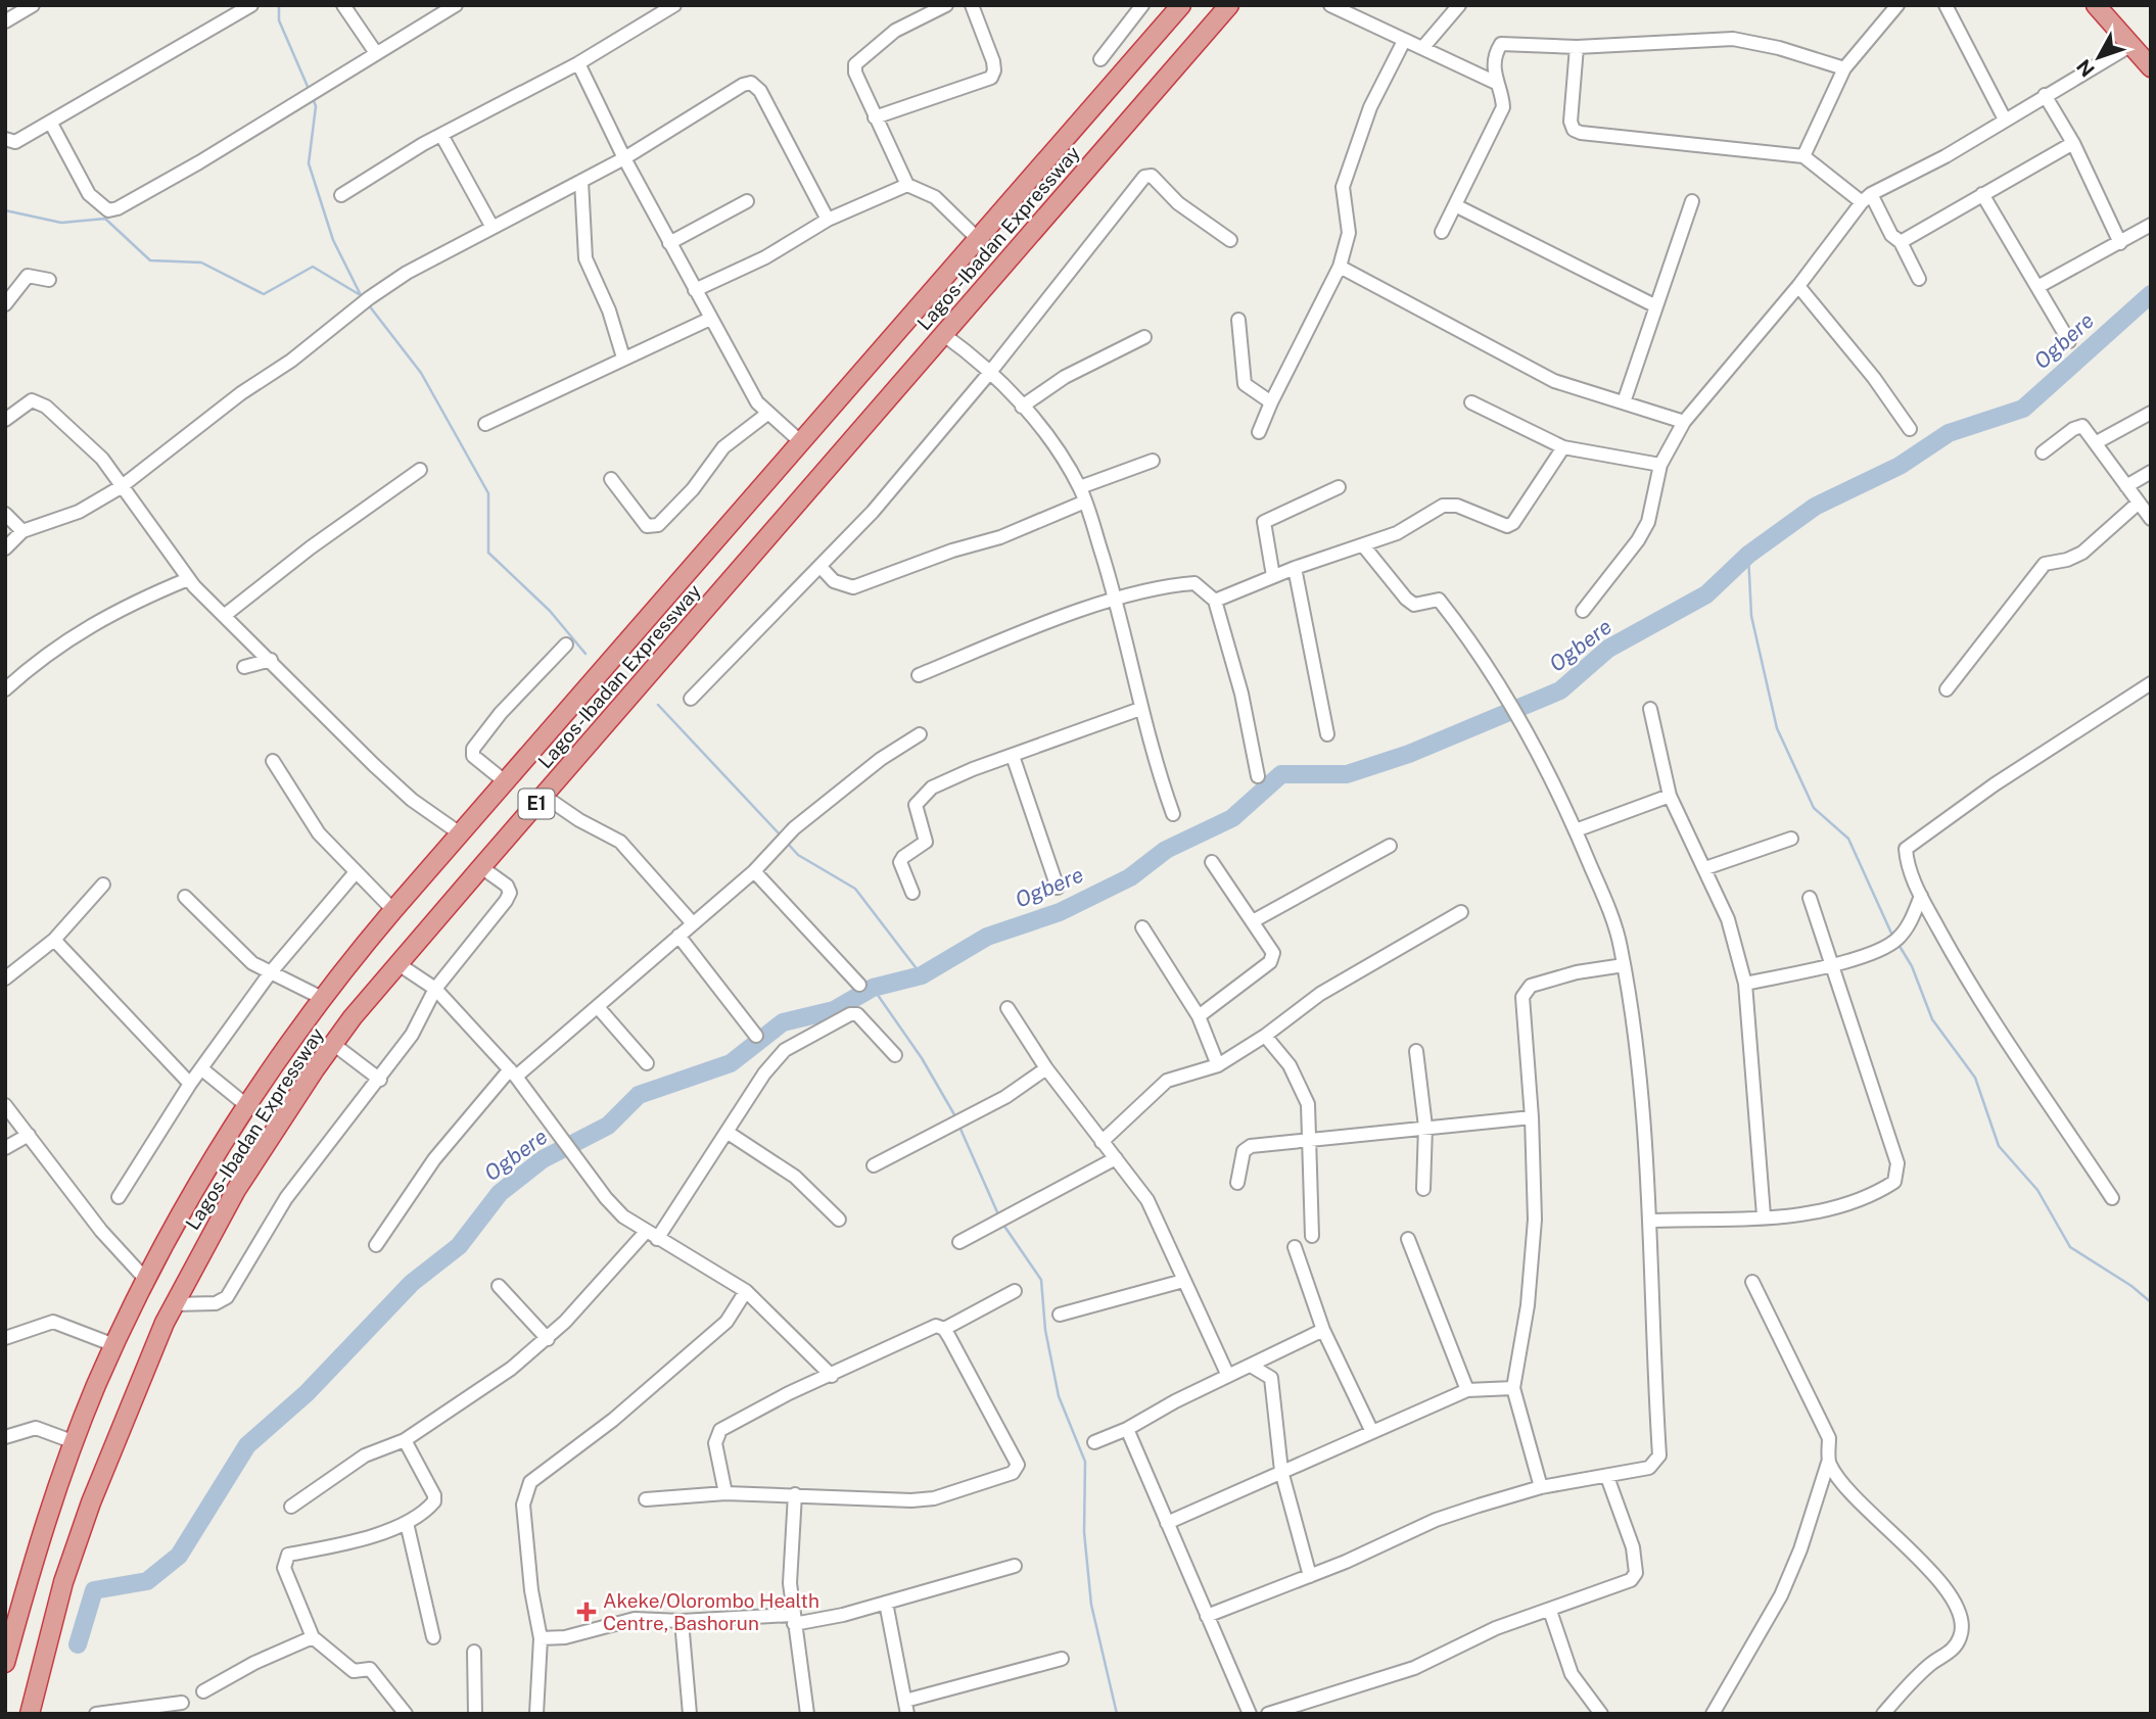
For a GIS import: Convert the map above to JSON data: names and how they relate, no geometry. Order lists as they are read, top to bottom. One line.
{"streets":{"highway":["Lagos-Ibadan Expressway","E1"]},"water":["Ogbere"],"places":{"health":["Akeke/Olorombo Health Centre, Bashorun"]},"north":"bottom left"}
